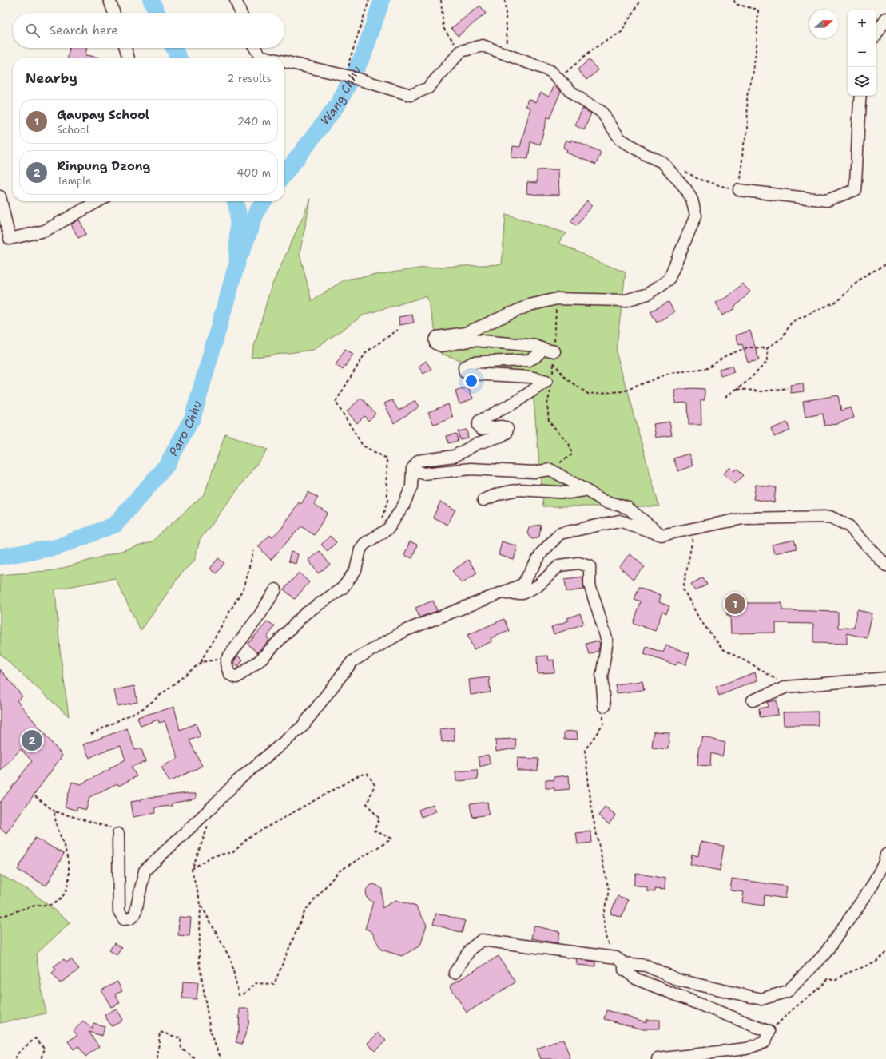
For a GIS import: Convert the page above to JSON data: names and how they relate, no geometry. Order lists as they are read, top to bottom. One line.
{"water":["Wang Chhu","Paro Chhu"],"north":"right","page":{"map_buttons":["+","−"],"search":"Search here","heading":["Nearby","2 results"],"list":[{"mark":"1","name":"Gaupay School","note":"School","value":"240 m"},{"mark":"2","name":"Rinpung Dzong","note":"Temple","value":"400 m"}],"pins":["1","2"]}}
